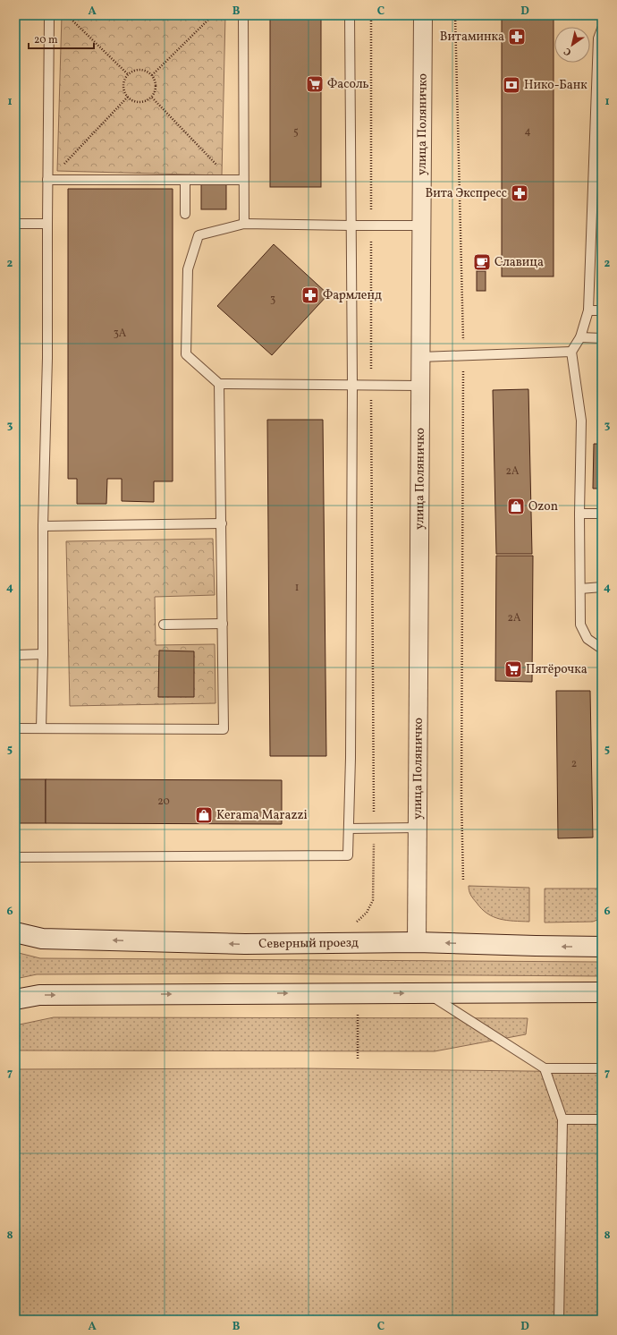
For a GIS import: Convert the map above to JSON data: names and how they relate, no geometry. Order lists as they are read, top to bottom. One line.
{"streets":{"main road":["Северный проезд"],"street":["улица Поляничко"]},"crossings":[["улица Поляничко","Северный проезд"]],"places":{"pharmacy":["Витаминка","Вита Экспресс","Фармленд"],"supermarket":["Фасоль","Пятёрочка"],"bank":["Нико-Банк"],"cafe":["Славица"],"shop":["Ozon","Kerama Marazzi"]},"house_numbers":["4","5","3","3А","2А","1","2А","2","20"],"scale_bar":"20 m","north":"bottom left","grid":{"columns":["A","B","C","D"],"rows":["1","2","3","4","5","6","7","8"]}}
